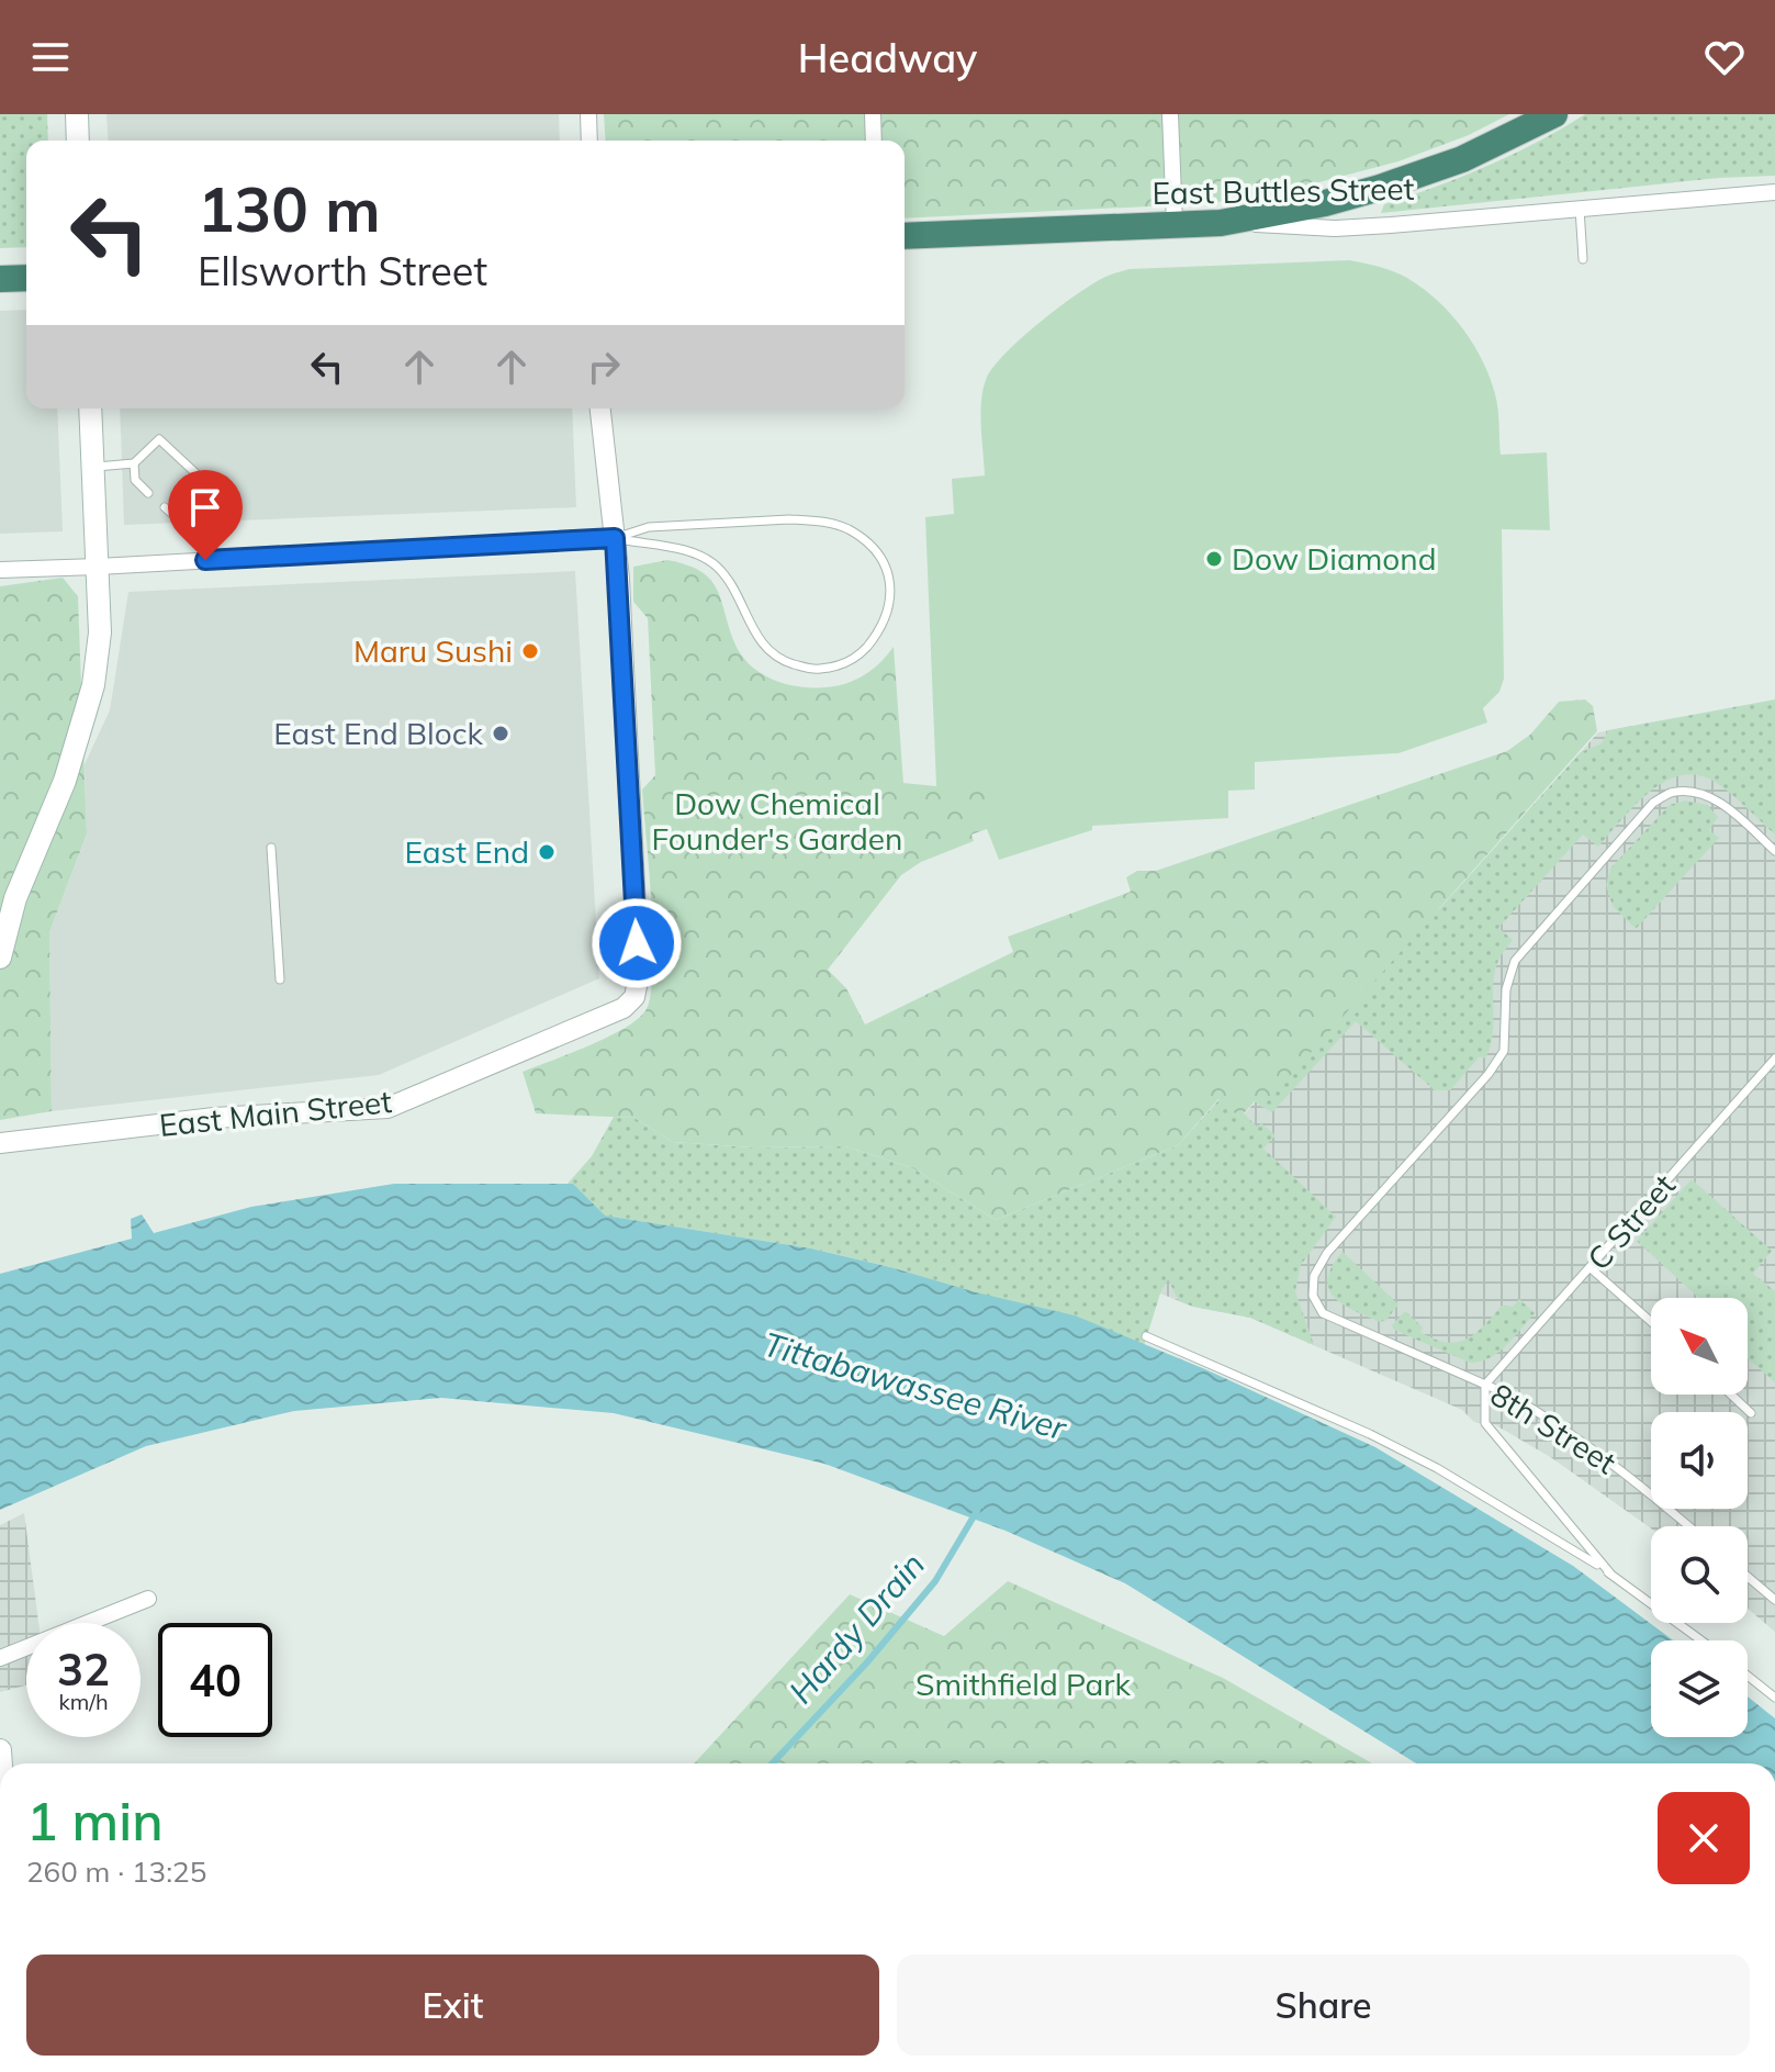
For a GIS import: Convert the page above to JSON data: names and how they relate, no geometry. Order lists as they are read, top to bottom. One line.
{"streets":{"highway":["East Buttles Street"],"street":["East Main Street"],"lane":["C Street","8th Street"]},"crossings":[["C Street","8th Street"]],"water":["Tittabawassee River","Hardy Drain"],"parks":["Dow Chemical Founder's Garden","Smithfield Park"],"places":["Dow Diamond","Maru Sushi","East End Block","East End"],"north":"top left","page":{"header":"Headway","turn":["130 m","Ellsworth Street"],"speed":"32 km/h","limit":"40","heading":["1 min","260 m · 13:25"],"buttons":["Exit","Share"]}}
